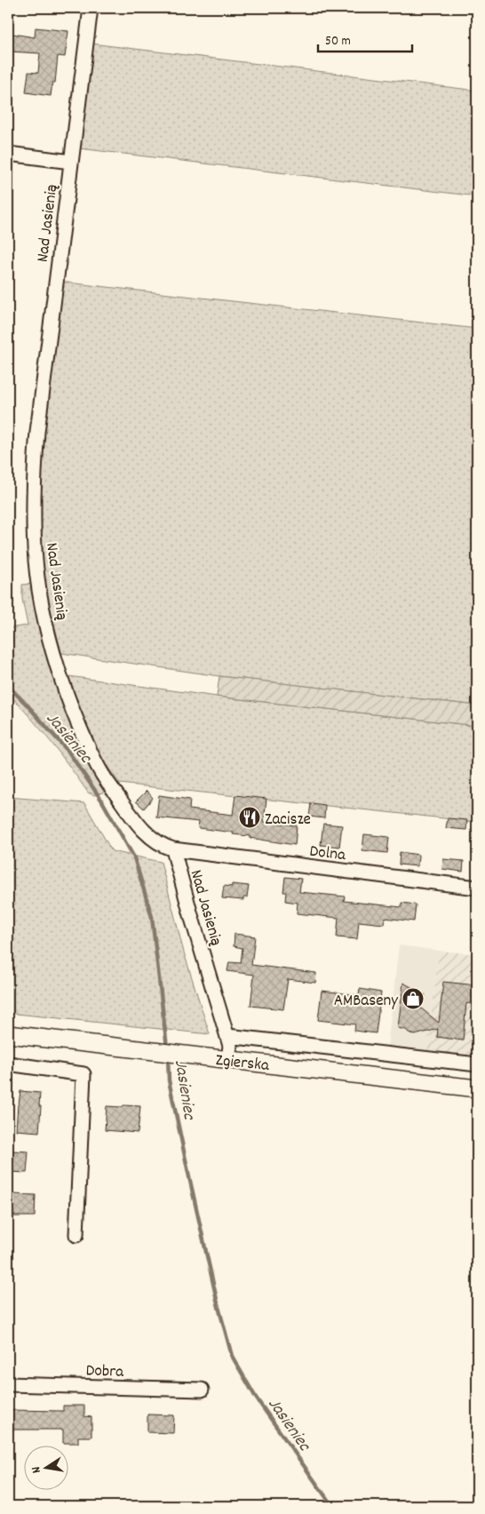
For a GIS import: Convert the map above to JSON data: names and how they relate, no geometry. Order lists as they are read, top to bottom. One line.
{"streets":{"main road":["Zgierska"],"street":["Nad Jasienią","Dolna","Dobra"]},"crossings":[["Nad Jasienią","Dolna"],["Nad Jasienią","Zgierska"]],"water":["Jasieniec"],"places":{"restaurant":["Zacisze"],"shop":["AMBaseny"]},"scale_bar":"50 m","north":"left"}
